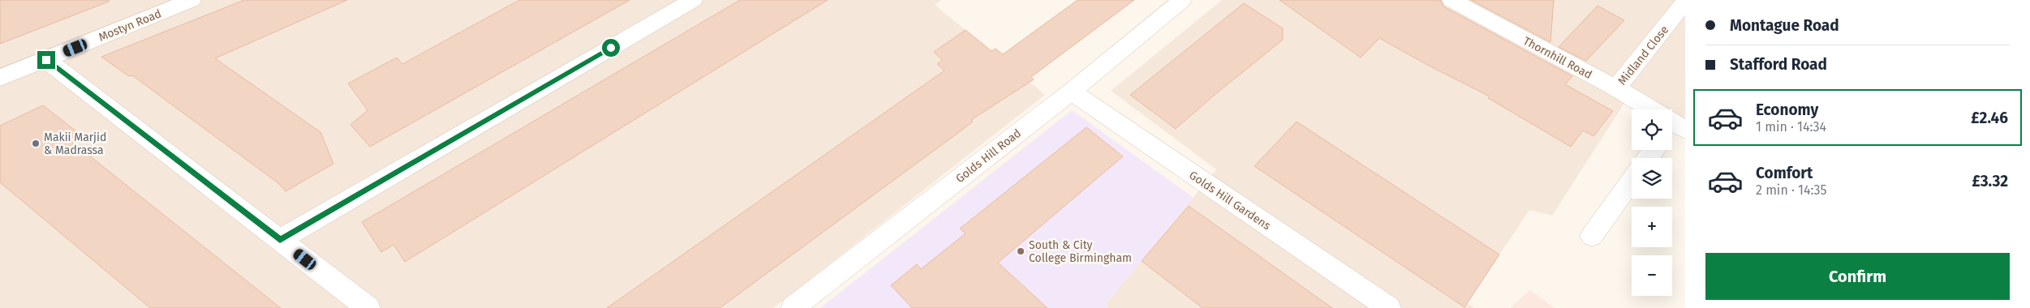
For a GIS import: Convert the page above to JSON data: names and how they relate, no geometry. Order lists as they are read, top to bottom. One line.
{"streets":{"street":["Mostyn Road","Midland Close","Thornhill Road","Golds Hill Road","Golds Hill Gardens"]},"crossings":[["Midland Close","Thornhill Road"],["Golds Hill Road","Golds Hill Gardens"]],"places":["Makii Marjid & Madrassa","South & City College Birmingham"],"page":{"banner":["Montague Road","Stafford Road"],"list":[{"name":"Economy","note":"1 min · 14:34","value":"£2.46"},{"name":"Comfort","note":"2 min · 14:35","value":"£3.32"}],"map_buttons":["+","−"],"buttons":"Confirm"}}
